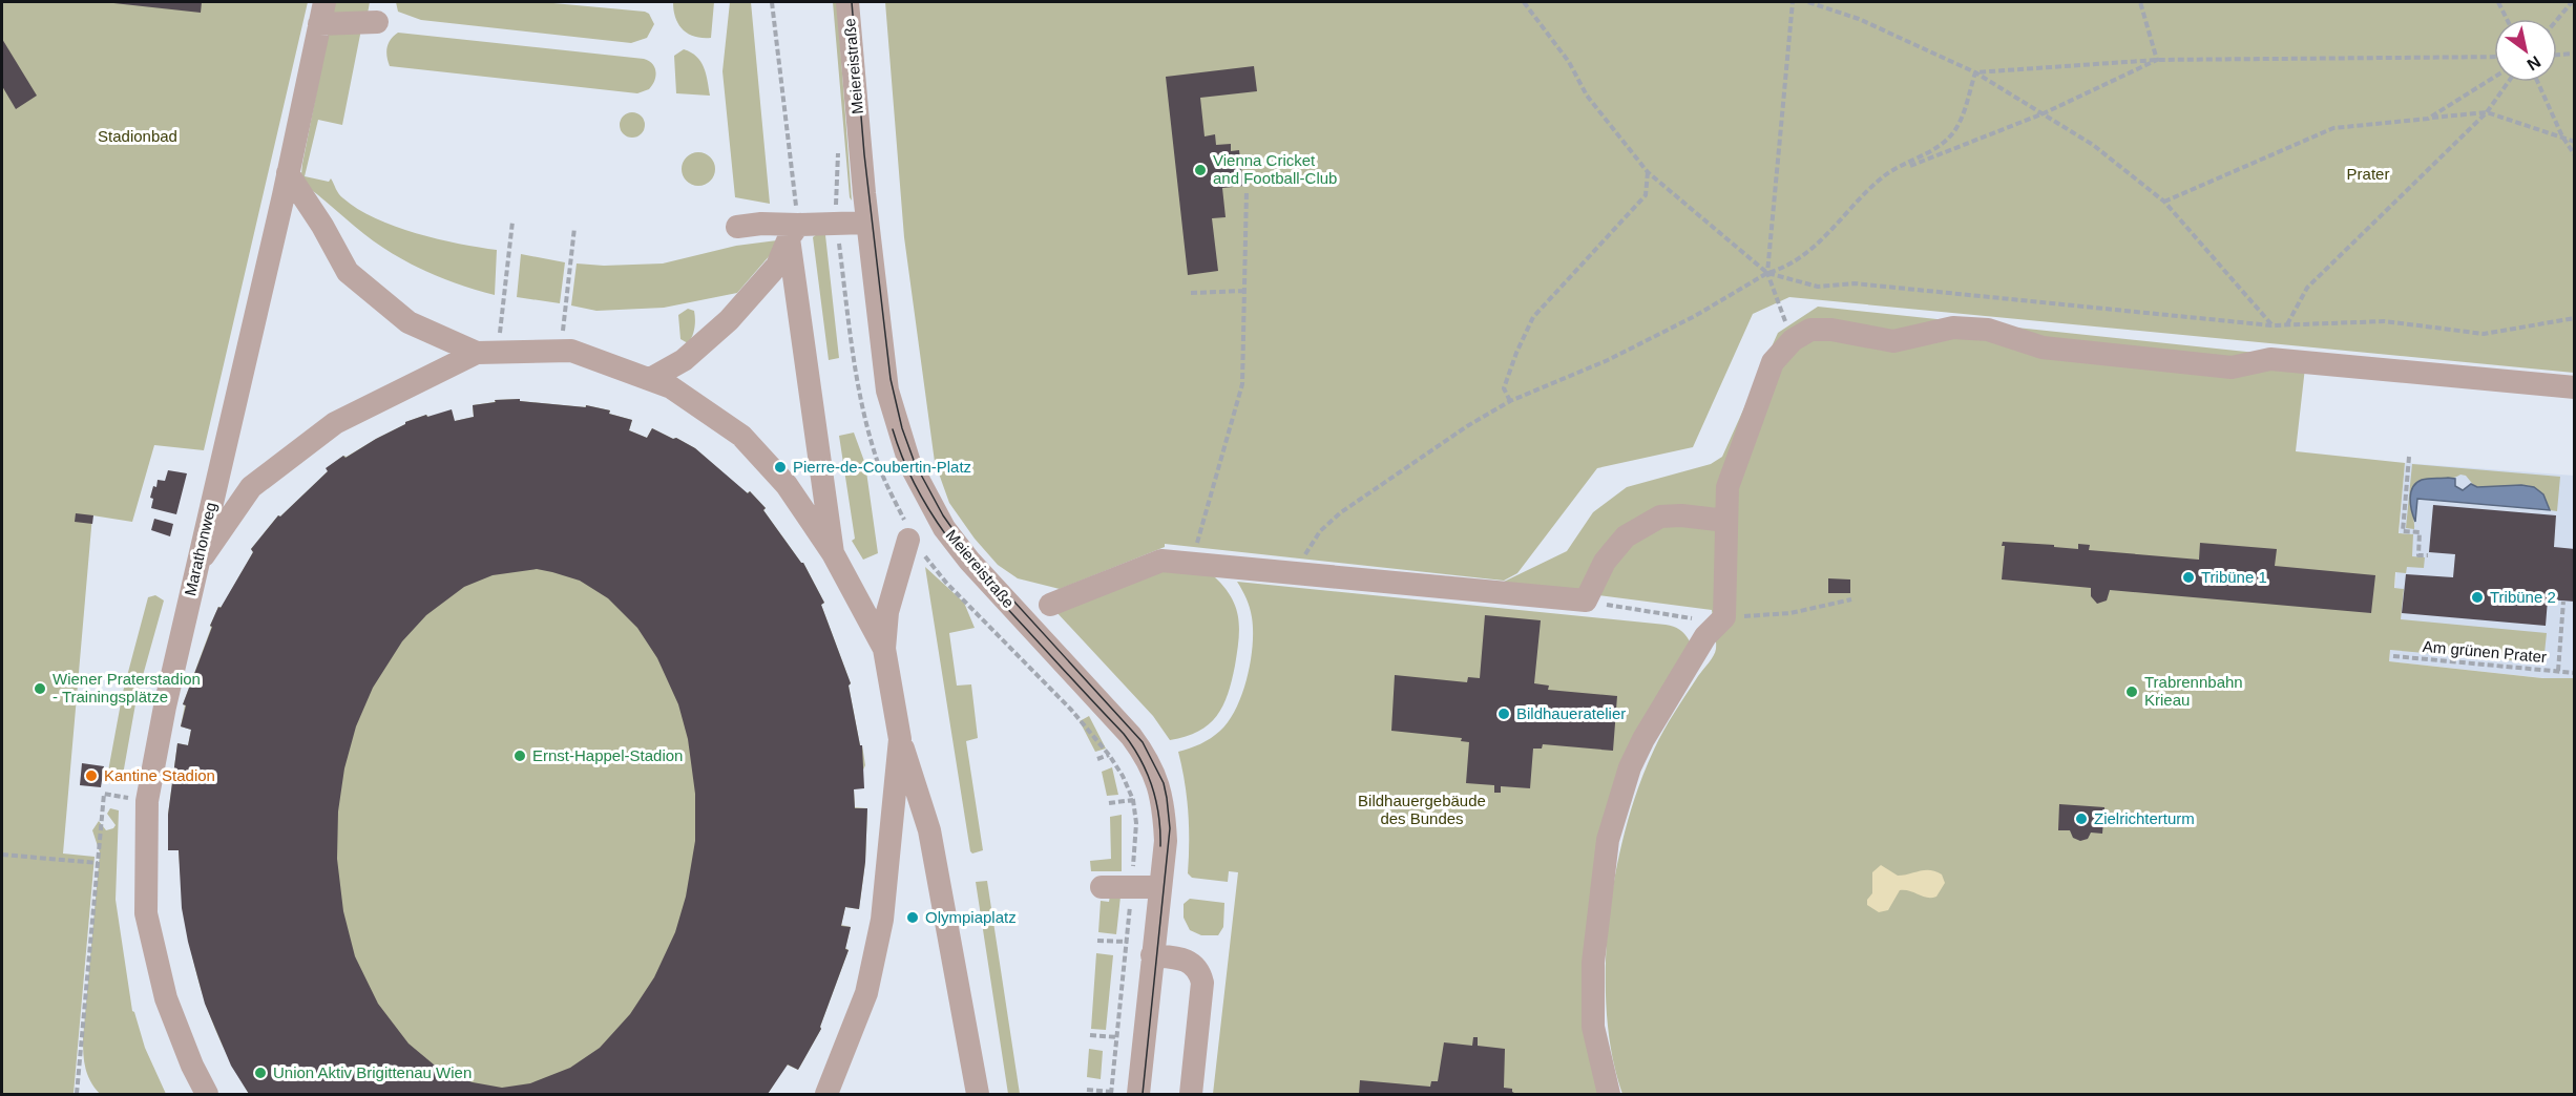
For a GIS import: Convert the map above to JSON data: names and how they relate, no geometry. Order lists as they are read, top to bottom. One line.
{"streets":{"street":["Meiereistraße","Marathonweg"],"path":["Am grünen Prater"]},"parks":["Stadionbad","Prater","Bildhauergebäude des Bundes"],"places":["Vienna Cricket and Football-Club","Pierre-de-Coubertin-Platz","Tribüne 1","Tribüne 2","Wiener Praterstadion - Trainingsplätze","Trabrennbahn Krieau","Bildhaueratelier","Ernst-Happel-Stadion","Kantine Stadion","Zielrichterturm","Olympiaplatz","Union Aktiv Brigittenau Wien"],"north":"bottom right"}
